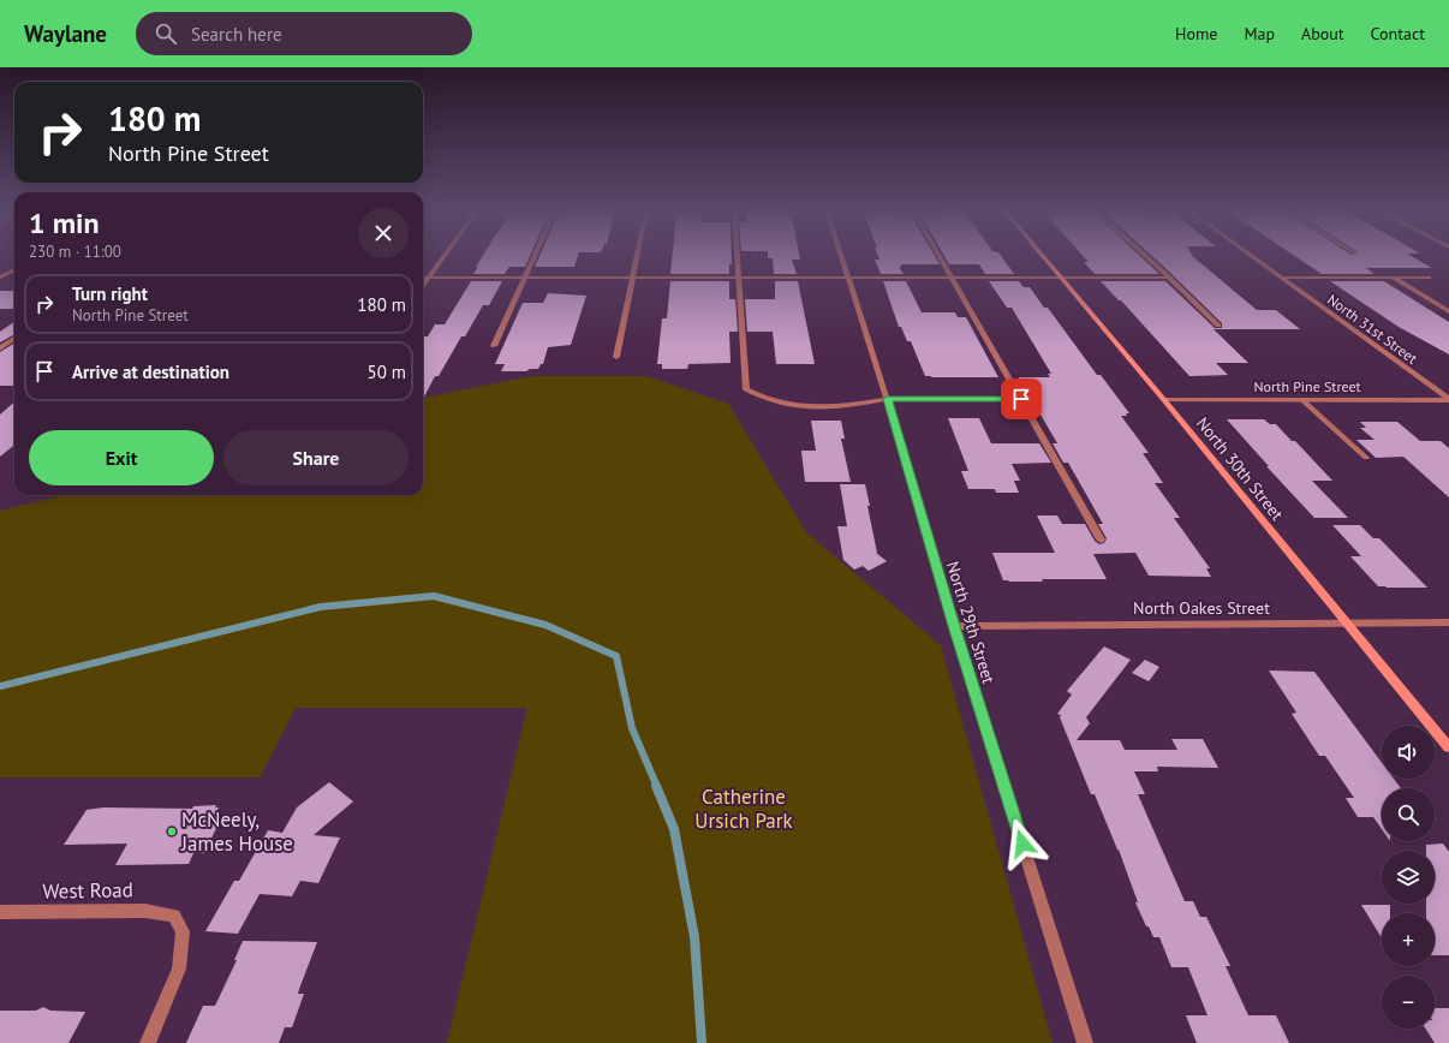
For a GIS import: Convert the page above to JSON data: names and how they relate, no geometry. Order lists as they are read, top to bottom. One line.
{"streets":{"main road":["North 30th Street"],"street":["North 31st Street","North Pine Street","North Oakes Street","North 29th Street","West Road"]},"crossings":[["North 31st Street","North Pine Street"],["North Pine Street","North 30th Street"],["North 30th Street","North Oakes Street"],["North Oakes Street","North 29th Street"]],"parks":["Catherine Ursich Park"],"places":["McNeely, James House"],"page":{"header":"Waylane","search":"Search here","nav":["Home","Map","About","Contact"],"turn":["180 m","North Pine Street"],"heading":["1 min","230 m · 11:00"],"list":[{"name":"Turn right","note":"North Pine Street","value":"180 m"},{"name":"Arrive at destination","value":"50 m"}],"buttons":["Exit","Share"],"map_buttons":["+","−"]}}
